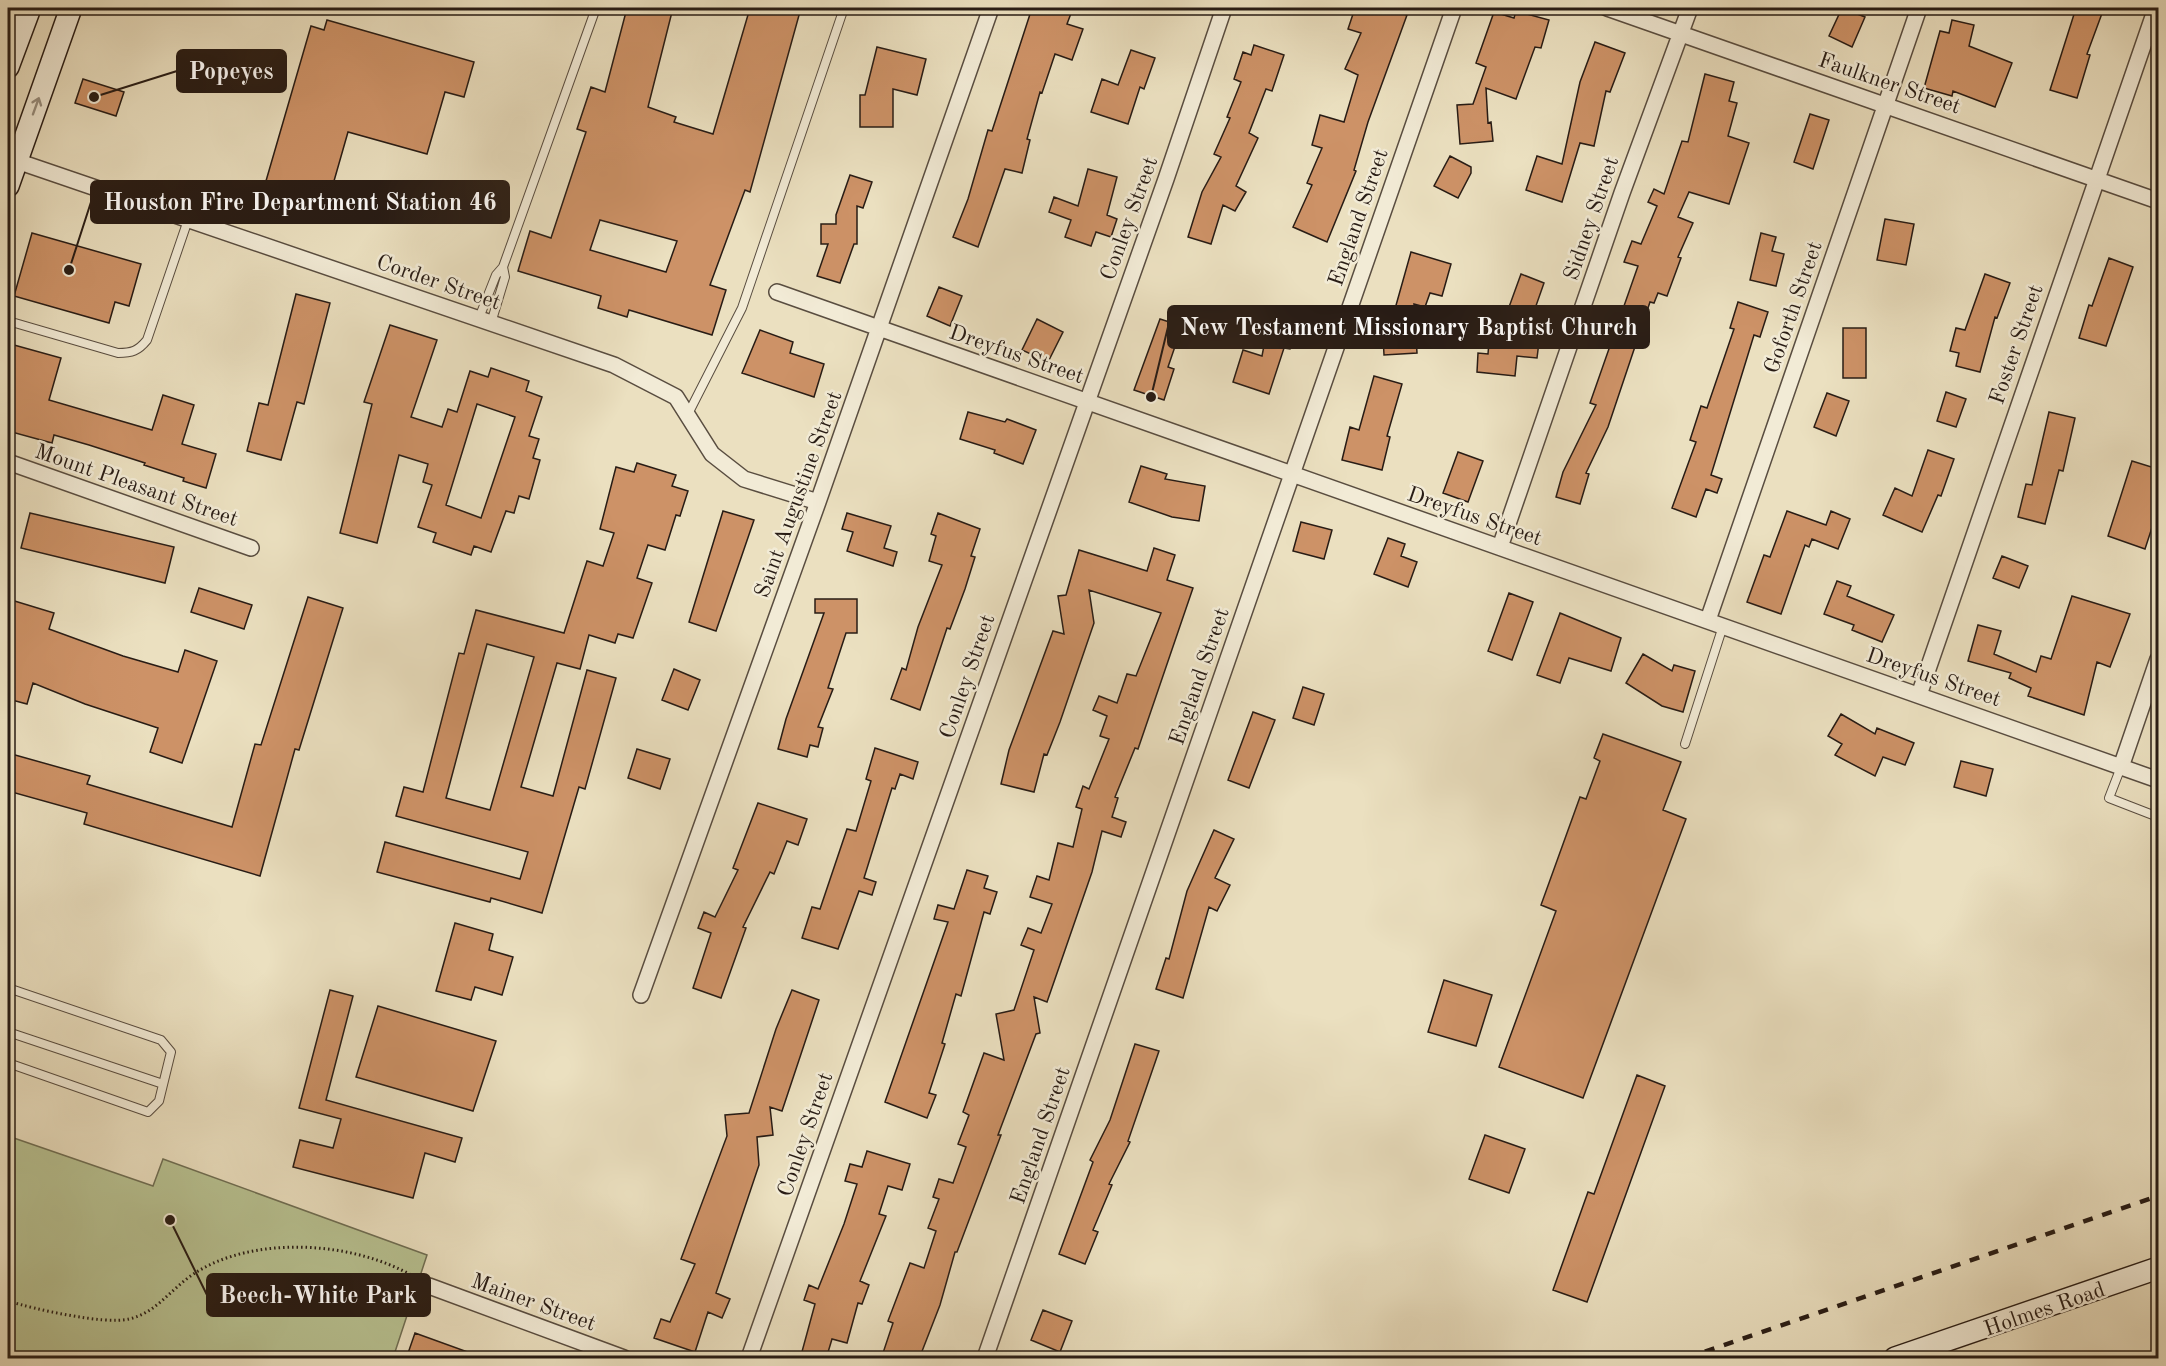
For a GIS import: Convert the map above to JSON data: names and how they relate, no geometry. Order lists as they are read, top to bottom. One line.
{"streets":{"main road":["Holmes Road"],"street":["Faulkner Street","England Street","Conley Street","Sidney Street","Corder Street","Goforth Street","Foster Street","Dreyfus Street","Mount Pleasant Street","Saint Augustine Street","Mainer Street"]},"crossings":[["Faulkner Street","Sidney Street"],["Faulkner Street","Goforth Street"],["Faulkner Street","Foster Street"],["England Street","Dreyfus Street"],["Conley Street","Dreyfus Street"],["Sidney Street","Dreyfus Street"],["Corder Street","Saint Augustine Street"],["Goforth Street","Dreyfus Street"],["Foster Street","Dreyfus Street"],["Dreyfus Street","Saint Augustine Street"]],"places":["Popeyes","Houston Fire Department Station 46","New Testament Missionary Baptist Church","Beech-White Park"]}
